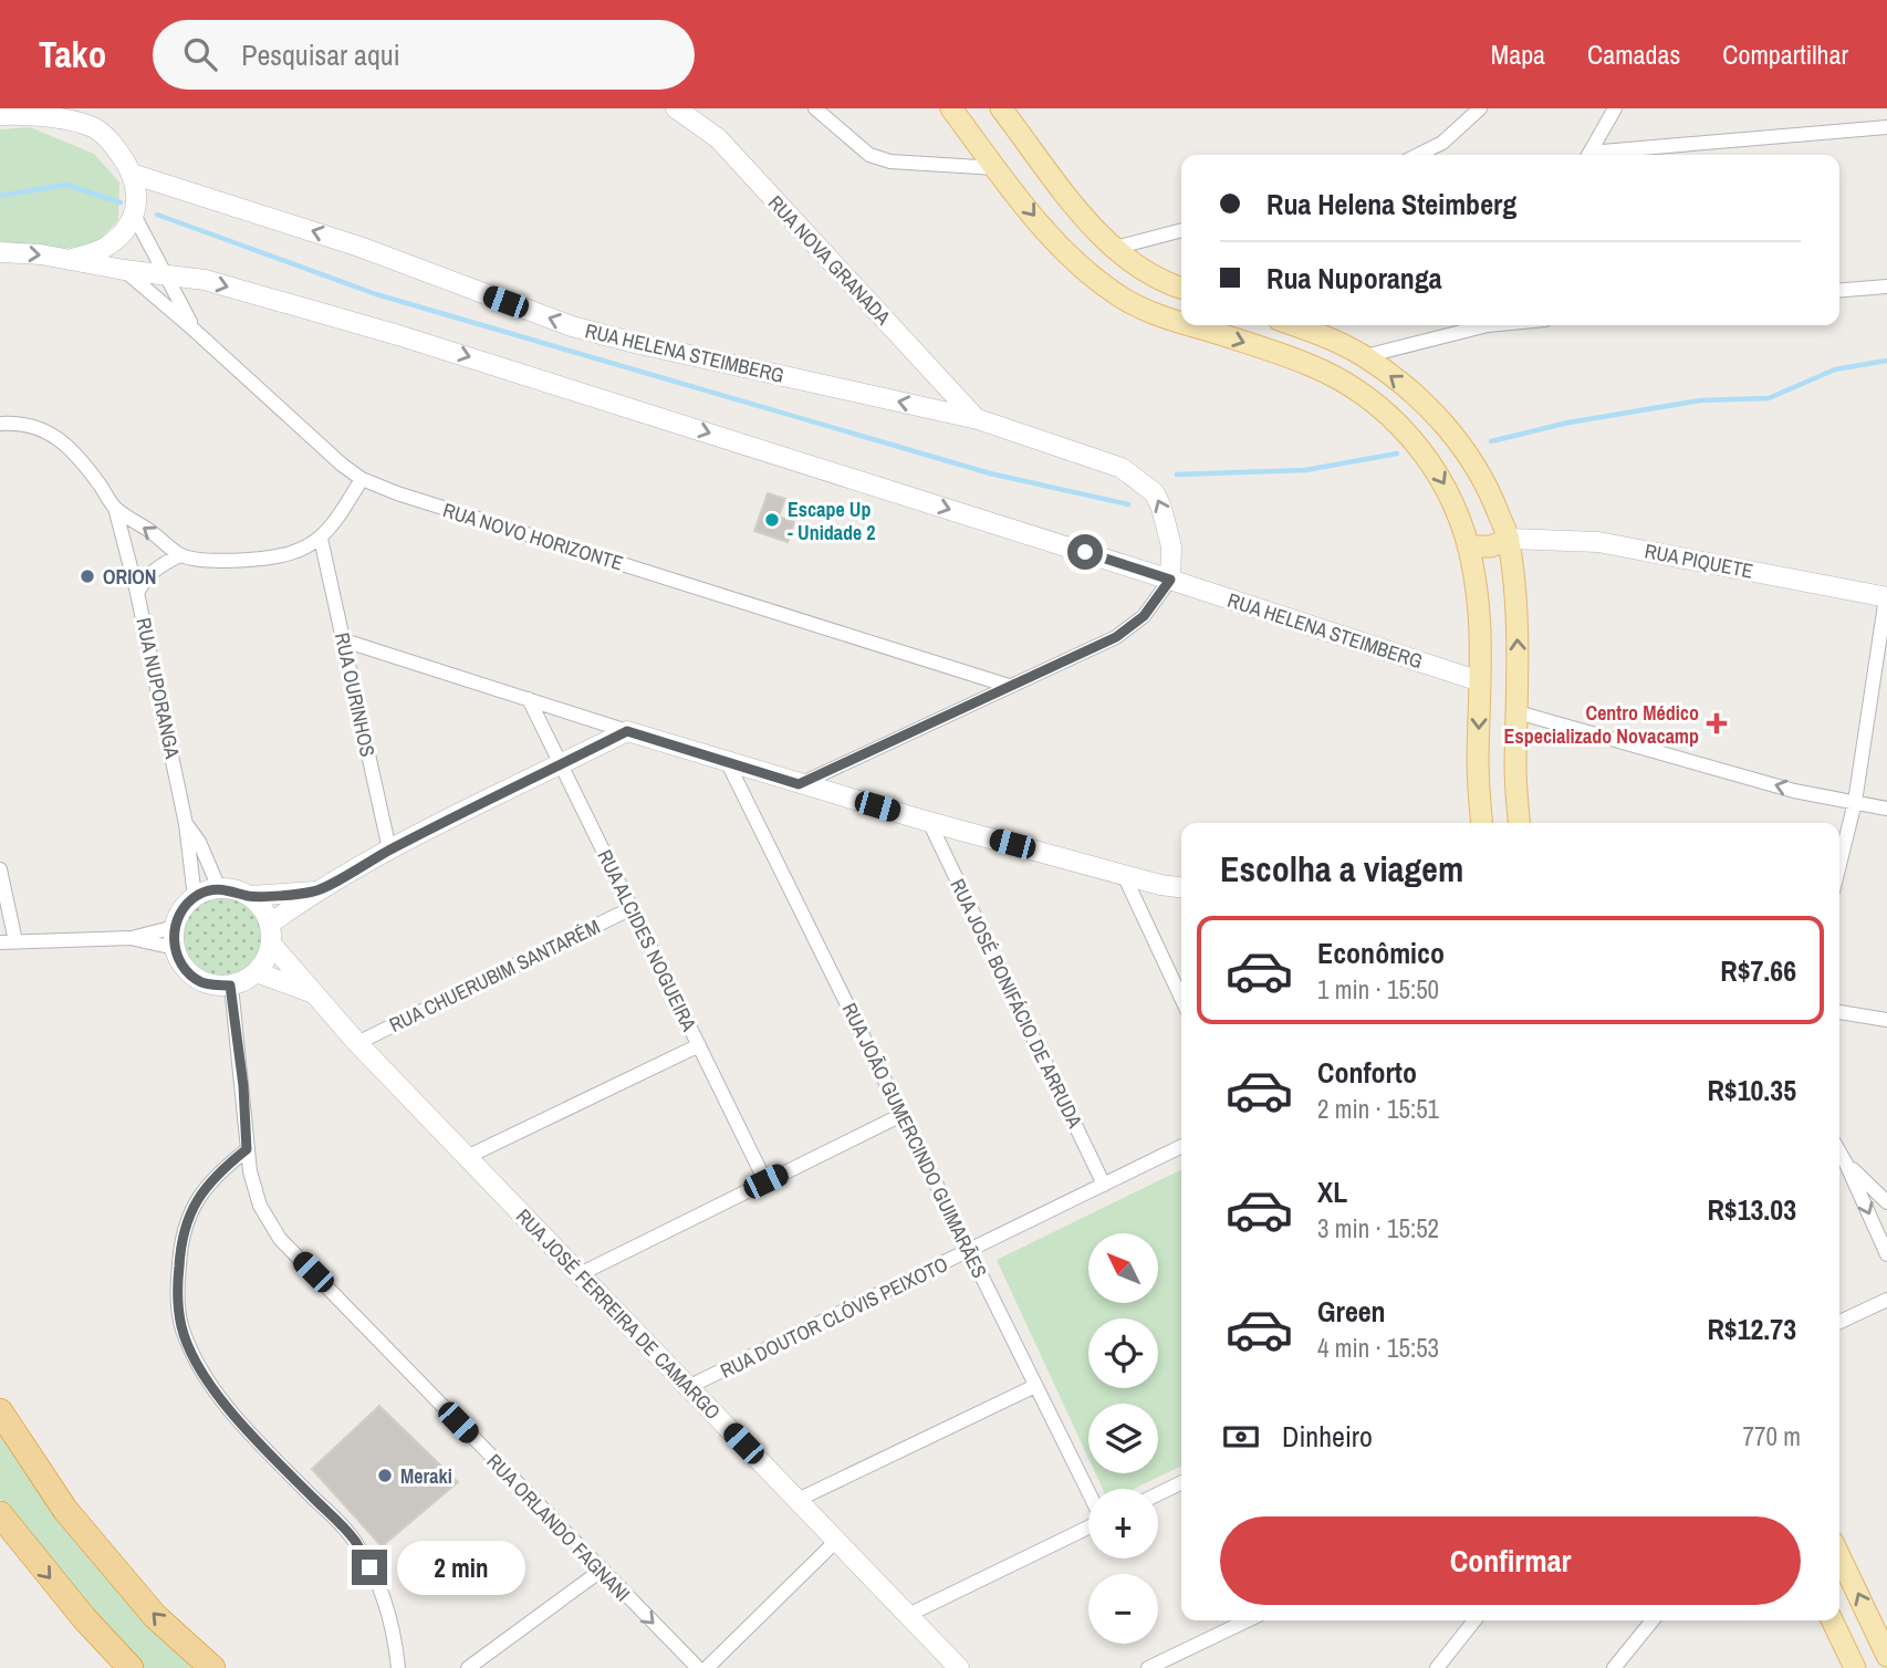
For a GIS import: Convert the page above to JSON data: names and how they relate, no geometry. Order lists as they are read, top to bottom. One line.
{"streets":{"street":["RUA NOVA GRANADA","RUA HELENA STEIMBERG","RUA NOVO HORIZONTE","RUA PIQUETE","RUA NUPORANGA","RUA OURINHOS","RUA ALCIDES NOGUEIRA","RUA CHUERUBIM SANTARÉM","RUA JOSÉ BONIFÁCIO DE ARRUDA","RUA JOÃO GUMERCINDO GUIMARÃES","RUA JOSÉ FERREIRA DE CAMARGO","RUA DOUTOR CLÓVIS PEIXOTO","RUA ORLANDO FAGNANI"]},"crossings":[["RUA NOVA GRANADA","RUA HELENA STEIMBERG"],["RUA HELENA STEIMBERG","RUA NOVO HORIZONTE"],["RUA NUPORANGA","RUA JOSÉ FERREIRA DE CAMARGO"],["RUA NUPORANGA","RUA ORLANDO FAGNANI"],["RUA ALCIDES NOGUEIRA","RUA CHUERUBIM SANTARÉM"],["RUA CHUERUBIM SANTARÉM","RUA JOSÉ FERREIRA DE CAMARGO"],["RUA JOSÉ BONIFÁCIO DE ARRUDA","RUA DOUTOR CLÓVIS PEIXOTO"],["RUA JOÃO GUMERCINDO GUIMARÃES","RUA DOUTOR CLÓVIS PEIXOTO"],["RUA JOSÉ FERREIRA DE CAMARGO","RUA DOUTOR CLÓVIS PEIXOTO"],["RUA JOSÉ FERREIRA DE CAMARGO","RUA ORLANDO FAGNANI"]],"places":{"other":["Escape Up - Unidade 2","ORION","Meraki"],"health":["Centro Médico Especializado Novacamp"]},"north":"top left","page":{"header":"Tako","search":"Pesquisar aqui","nav":["Mapa","Camadas","Compartilhar"],"banner":["Rua Helena Steimberg","Rua Nuporanga"],"heading":"Escolha a viagem","list":[{"name":"Econômico","note":"1 min · 15:50","value":"R$7.66"},{"name":"Conforto","note":"2 min · 15:51","value":"R$10.35"},{"name":"XL","note":"3 min · 15:52","value":"R$13.03"},{"name":"Green","note":"4 min · 15:53","value":"R$12.73"}],"map_buttons":["+","−"],"pay":["Dinheiro","770 m"],"buttons":"Confirmar","bubble":"2 min"}}
